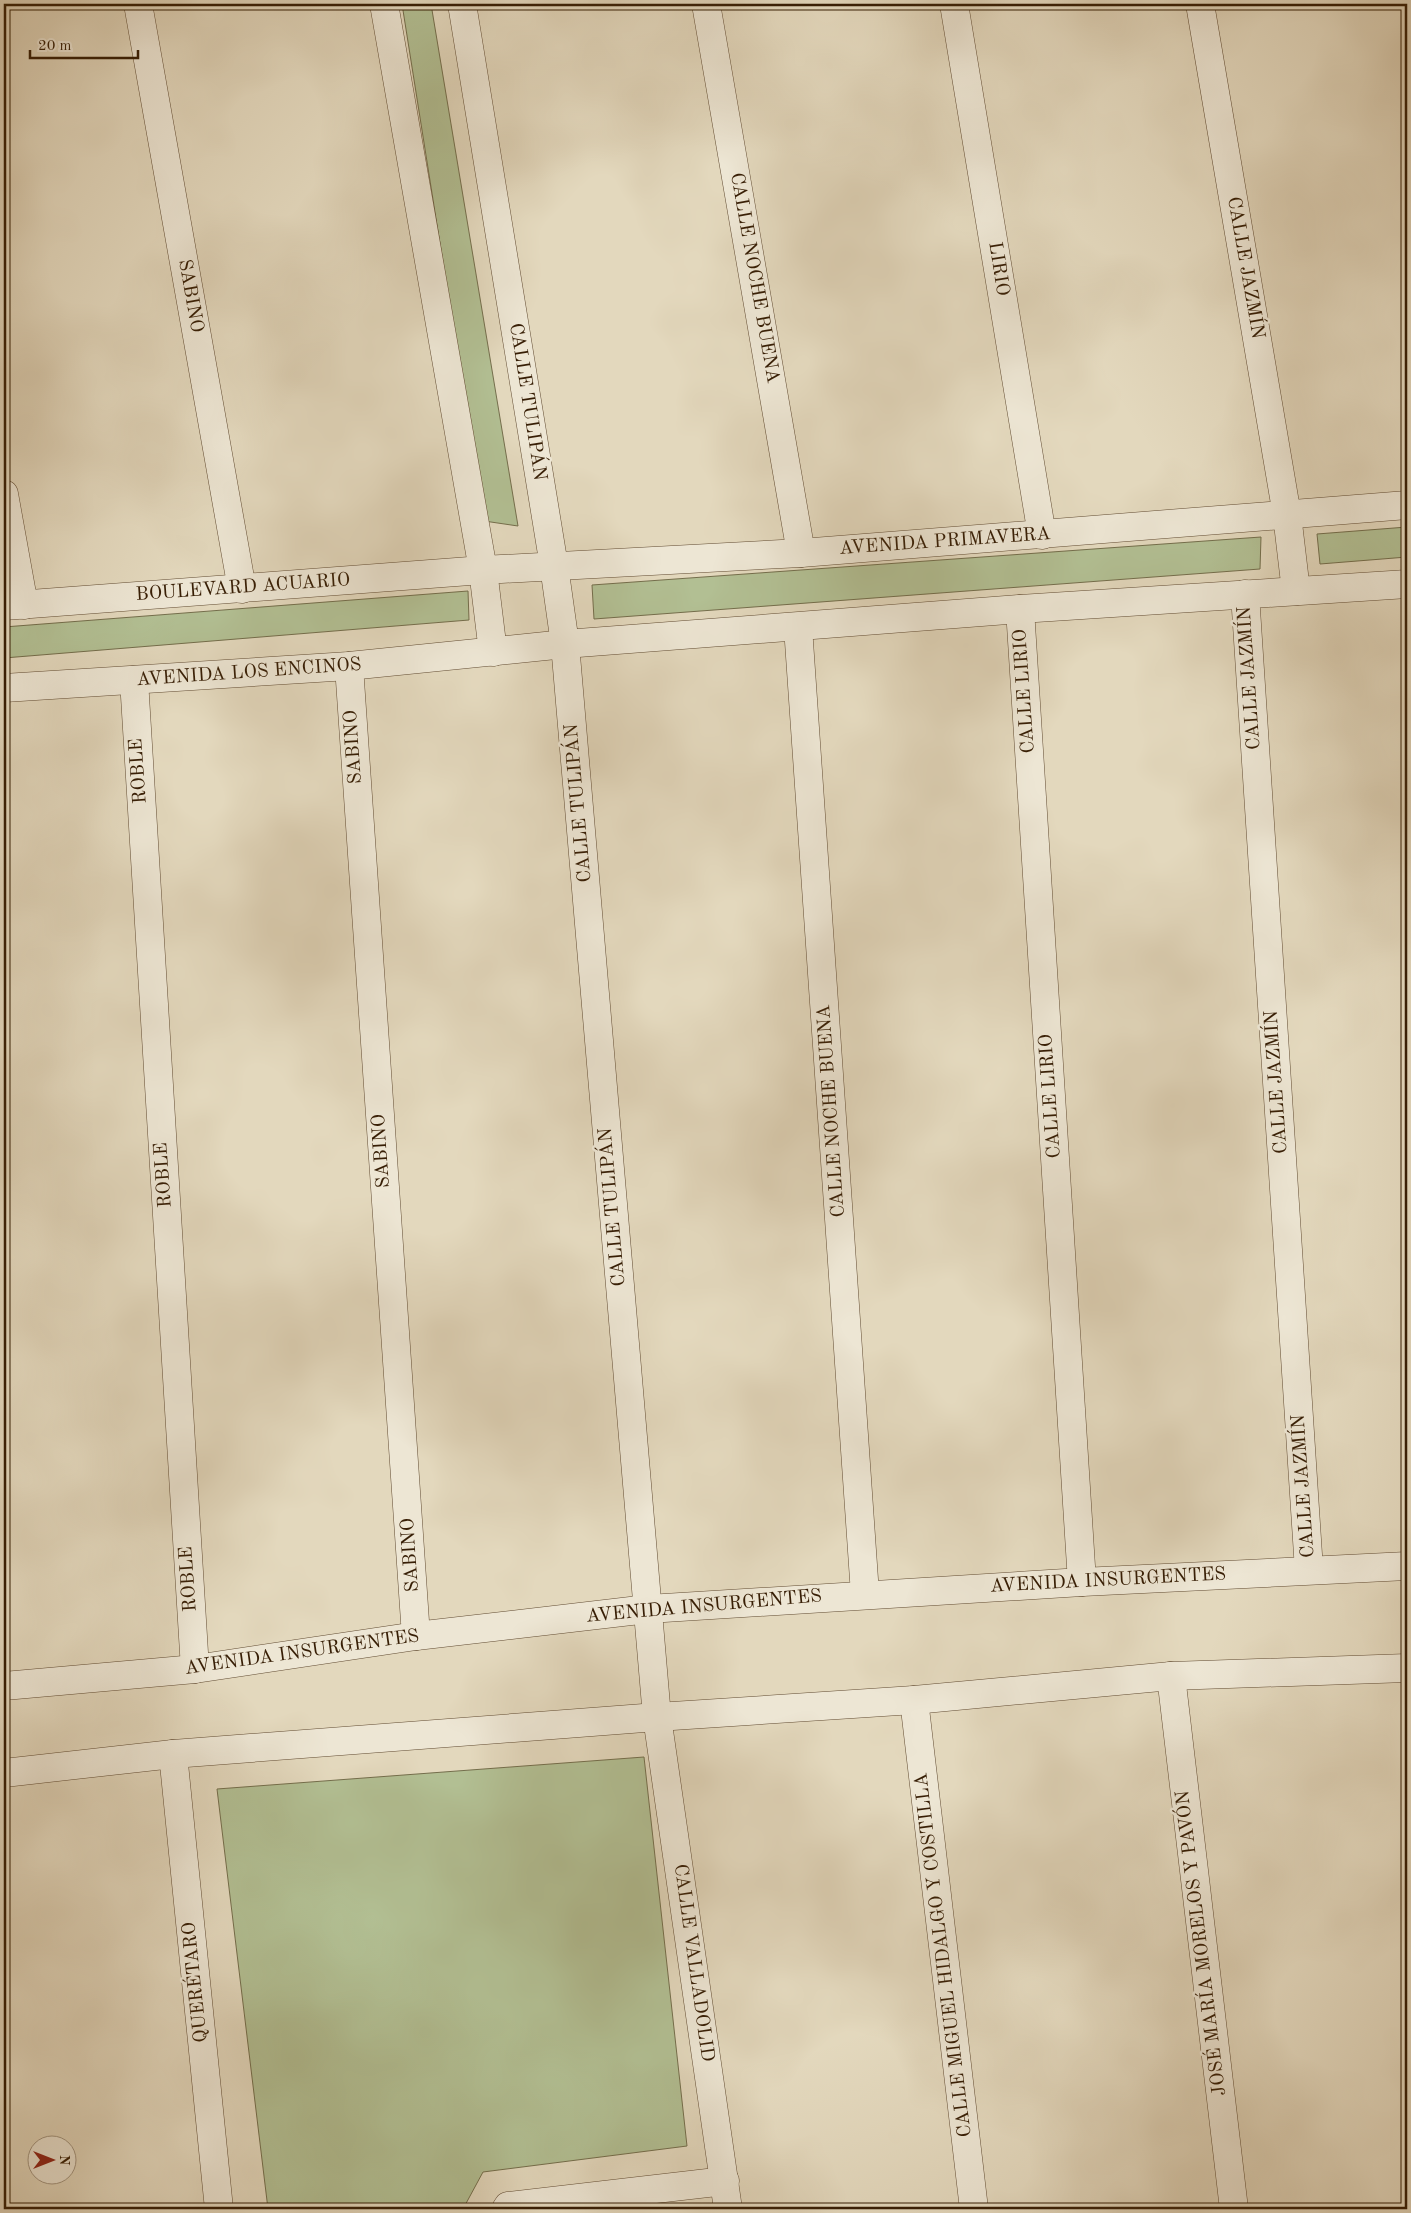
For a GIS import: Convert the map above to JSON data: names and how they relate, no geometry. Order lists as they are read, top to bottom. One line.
{"streets":{"street":["CALLE JAZMÍN","LIRIO","CALLE NOCHE BUENA","SABINO","CALLE TULIPÁN","AVENIDA PRIMAVERA","BOULEVARD ACUARIO","AVENIDA LOS ENCINOS","CALLE LIRIO","ROBLE","AVENIDA INSURGENTES","JOSÉ MARÍA MORELOS Y PAVÓN","CALLE MIGUEL HIDALGO Y COSTILLA","CALLE VALLADOLID","QUERÉTARO"]},"crossings":[["CALLE JAZMÍN","AVENIDA PRIMAVERA"],["CALLE JAZMÍN","AVENIDA INSURGENTES"],["LIRIO","AVENIDA PRIMAVERA"],["CALLE NOCHE BUENA","AVENIDA PRIMAVERA"],["CALLE NOCHE BUENA","AVENIDA INSURGENTES"],["SABINO","BOULEVARD ACUARIO"],["SABINO","AVENIDA LOS ENCINOS"],["SABINO","AVENIDA INSURGENTES"],["CALLE TULIPÁN","AVENIDA PRIMAVERA"],["CALLE TULIPÁN","AVENIDA INSURGENTES"],["CALLE TULIPÁN","CALLE VALLADOLID"],["AVENIDA PRIMAVERA","BOULEVARD ACUARIO"],["AVENIDA LOS ENCINOS","ROBLE"],["CALLE LIRIO","AVENIDA INSURGENTES"],["ROBLE","AVENIDA INSURGENTES"]],"scale_bar":"20 m","north":"right"}
